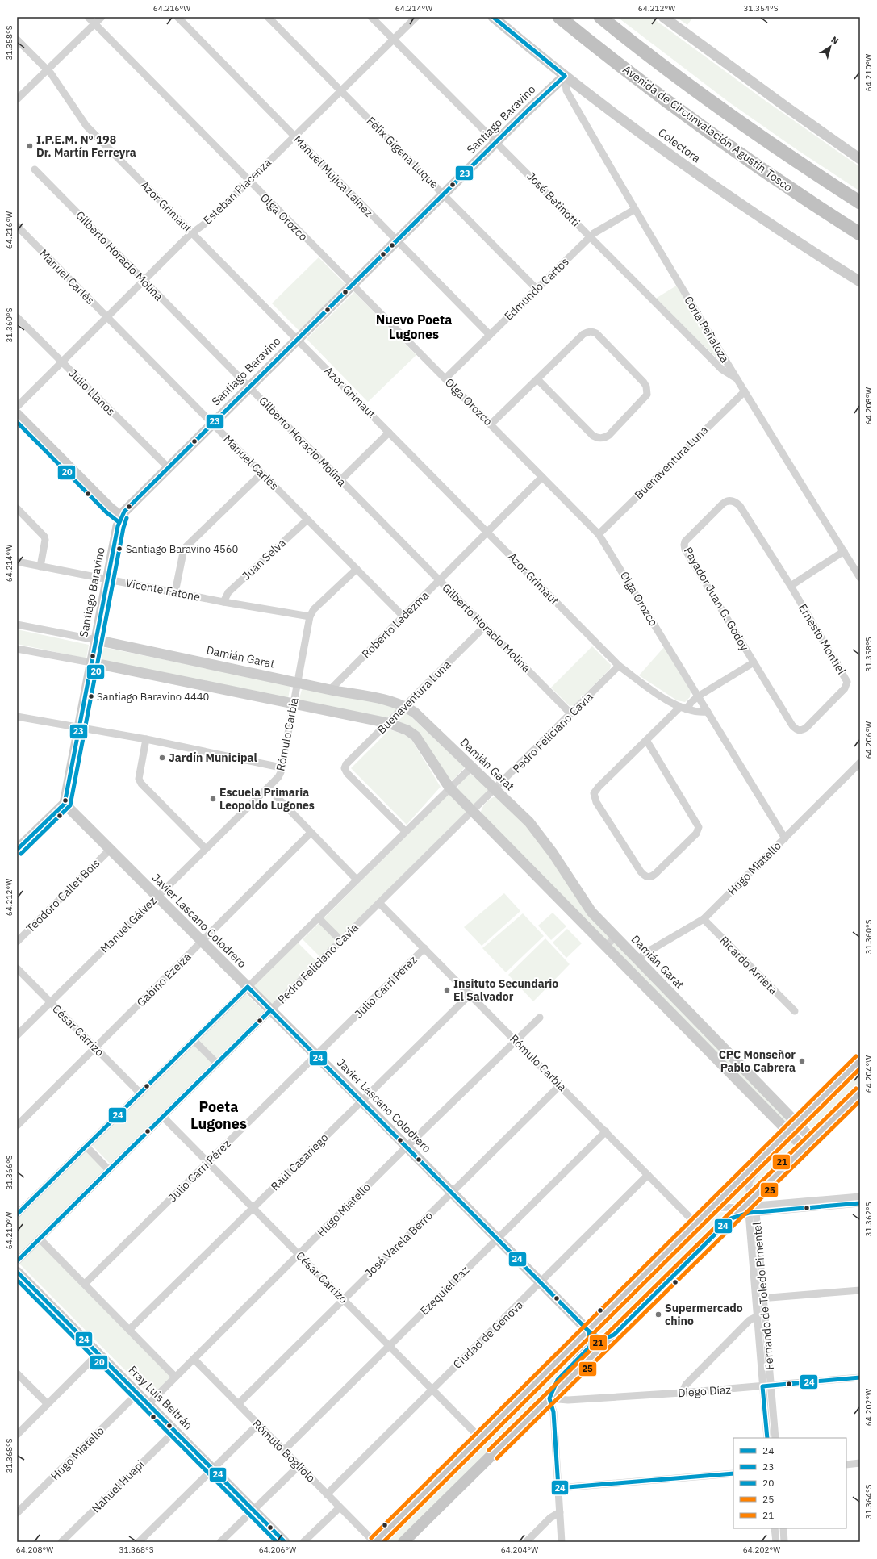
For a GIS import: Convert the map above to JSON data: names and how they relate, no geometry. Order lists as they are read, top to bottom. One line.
{"streets":{"highway":["Avenida de Circunvalación Agustín Tosco"],"main road":["Santiago Baravino","Colectora","Damián Garat","Javier Lascano Colodrero","Fray Luis Beltrán"],"street":["Félix Gigena Luque","Manuel Mujica Lainez","Esteban Piacenza","José Betinotti","Azor Grimaut","Olga Orozco","Gilberto Horacio Molina","Manuel Carlés","Edmundo Cartos","Coria Peñaloza","Julio Llanos","Buenaventura Luna","Juan Selva","Vicente Fatone","Payador Juan G. Godoy","Roberto Ledezma","Ernesto Montiel","Pedro Feliciano Cavia","Rómulo Carbia","Hugo Miatello","Teodoro Callet Bois","Manuel Gálvez","Ricardo Arrieta","Gabino Ezeiza","Julio Carri Pérez","César Carrizo","Raúl Casariego","José Varela Berro","Ezequiel Paz","Fernando de Toledo Pimentel","Ciudad de Génova","Diego Díaz","Rómulo Bogliolo","Nahuel Huapi"]},"crossings":[["Santiago Baravino","Colectora"],["Santiago Baravino","Félix Gigena Luque"],["Santiago Baravino","Manuel Mujica Lainez"],["Santiago Baravino","José Betinotti"],["Santiago Baravino","Azor Grimaut"],["Santiago Baravino","Olga Orozco"],["Santiago Baravino","Gilberto Horacio Molina"],["Santiago Baravino","Manuel Carlés"],["Santiago Baravino","Coria Peñaloza"],["Santiago Baravino","Julio Llanos"],["Santiago Baravino","Vicente Fatone"],["Santiago Baravino","Damián Garat"],["Santiago Baravino","Javier Lascano Colodrero"],["Colectora","Coria Peñaloza"],["Félix Gigena Luque","Esteban Piacenza"],["Félix Gigena Luque","Edmundo Cartos"],["Manuel Mujica Lainez","Esteban Piacenza"],["Manuel Mujica Lainez","Edmundo Cartos"],["Esteban Piacenza","José Betinotti"],["Esteban Piacenza","Azor Grimaut"],["Esteban Piacenza","Olga Orozco"],["Esteban Piacenza","Gilberto Horacio Molina"],["Esteban Piacenza","Manuel Carlés"],["Esteban Piacenza","Julio Llanos"],["José Betinotti","Edmundo Cartos"],["José Betinotti","Coria Peñaloza"],["Azor Grimaut","Olga Orozco"],["Azor Grimaut","Payador Juan G. Godoy"],["Azor Grimaut","Roberto Ledezma"],["Azor Grimaut","Pedro Feliciano Cavia"],["Olga Orozco","Edmundo Cartos"],["Olga Orozco","Buenaventura Luna"],["Olga Orozco","Payador Juan G. Godoy"],["Olga Orozco","Roberto Ledezma"],["Olga Orozco","Hugo Miatello"],["Gilberto Horacio Molina","Buenaventura Luna"],["Gilberto Horacio Molina","Roberto Ledezma"],["Gilberto Horacio Molina","Pedro Feliciano Cavia"],["Manuel Carlés","Juan Selva"],["Manuel Carlés","Roberto Ledezma"],["Manuel Carlés","Rómulo Carbia"],["Edmundo Cartos","Coria Peñaloza"],["Coria Peñaloza","Buenaventura Luna"],["Buenaventura Luna","Damián Garat"],["Juan Selva","Vicente Fatone"],["Vicente Fatone","Rómulo Carbia"],["Payador Juan G. Godoy","Ernesto Montiel"],["Roberto Ledezma","Damián Garat"],["Damián Garat","Pedro Feliciano Cavia"],["Damián Garat","Rómulo Carbia"],["Damián Garat","Hugo Miatello"],["Pedro Feliciano Cavia","Rómulo Carbia"],["Pedro Feliciano Cavia","Javier Lascano Colodrero"],["Pedro Feliciano Cavia","César Carrizo"],["Rómulo Carbia","Hugo Miatello"],["Rómulo Carbia","Manuel Gálvez"],["Rómulo Carbia","Julio Carri Pérez"],["Rómulo Carbia","Raúl Casariego"],["Rómulo Carbia","José Varela Berro"],["Rómulo Carbia","Ezequiel Paz"],["Rómulo Carbia","Ciudad de Génova"],["Hugo Miatello","Javier Lascano Colodrero"],["Hugo Miatello","Ricardo Arrieta"],["Hugo Miatello","César Carrizo"],["Hugo Miatello","Fray Luis Beltrán"],["Hugo Miatello","Rómulo Bogliolo"],["Teodoro Callet Bois","Javier Lascano Colodrero"],["Javier Lascano Colodrero","Manuel Gálvez"],["Javier Lascano Colodrero","Gabino Ezeiza"],["Javier Lascano Colodrero","Julio Carri Pérez"],["Javier Lascano Colodrero","Raúl Casariego"],["Javier Lascano Colodrero","José Varela Berro"],["Javier Lascano Colodrero","Ezequiel Paz"],["Javier Lascano Colodrero","Ciudad de Génova"],["Manuel Gálvez","César Carrizo"],["Gabino Ezeiza","César Carrizo"],["Julio Carri Pérez","César Carrizo"],["César Carrizo","Raúl Casariego"],["César Carrizo","José Varela Berro"],["César Carrizo","Ezequiel Paz"],["César Carrizo","Ciudad de Génova"],["José Varela Berro","Rómulo Bogliolo"],["Ezequiel Paz","Rómulo Bogliolo"],["Fernando de Toledo Pimentel","Diego Díaz"],["Ciudad de Génova","Rómulo Bogliolo"],["Fray Luis Beltrán","Nahuel Huapi"]],"districts":["Nuevo Poeta Lugones","Poeta Lugones"],"places":["I.P.E.M. Nº 198 Dr. Martín Ferreyra","Santiago Baravino 4560","Santiago Baravino 4440","Jardín Municipal","Escuela Primaria Leopoldo Lugones","Insituto Secundario El Salvador","CPC Monseñor Pablo Cabrera","Supermercado chino"],"lines":["transit line 23","transit line 20","transit line 24","transit line 21","transit line 25"],"legend":["24","23","20","25","21"],"north":"top right","coordinates":["64.216°W","64.214°W","64.212°W","31.354°S","31.358°S","64.210°W","31.360°S","64.208°W","64.206°W","64.204°W","31.366°S","31.362°S","64.202°W","31.368°S","31.364°S"]}
